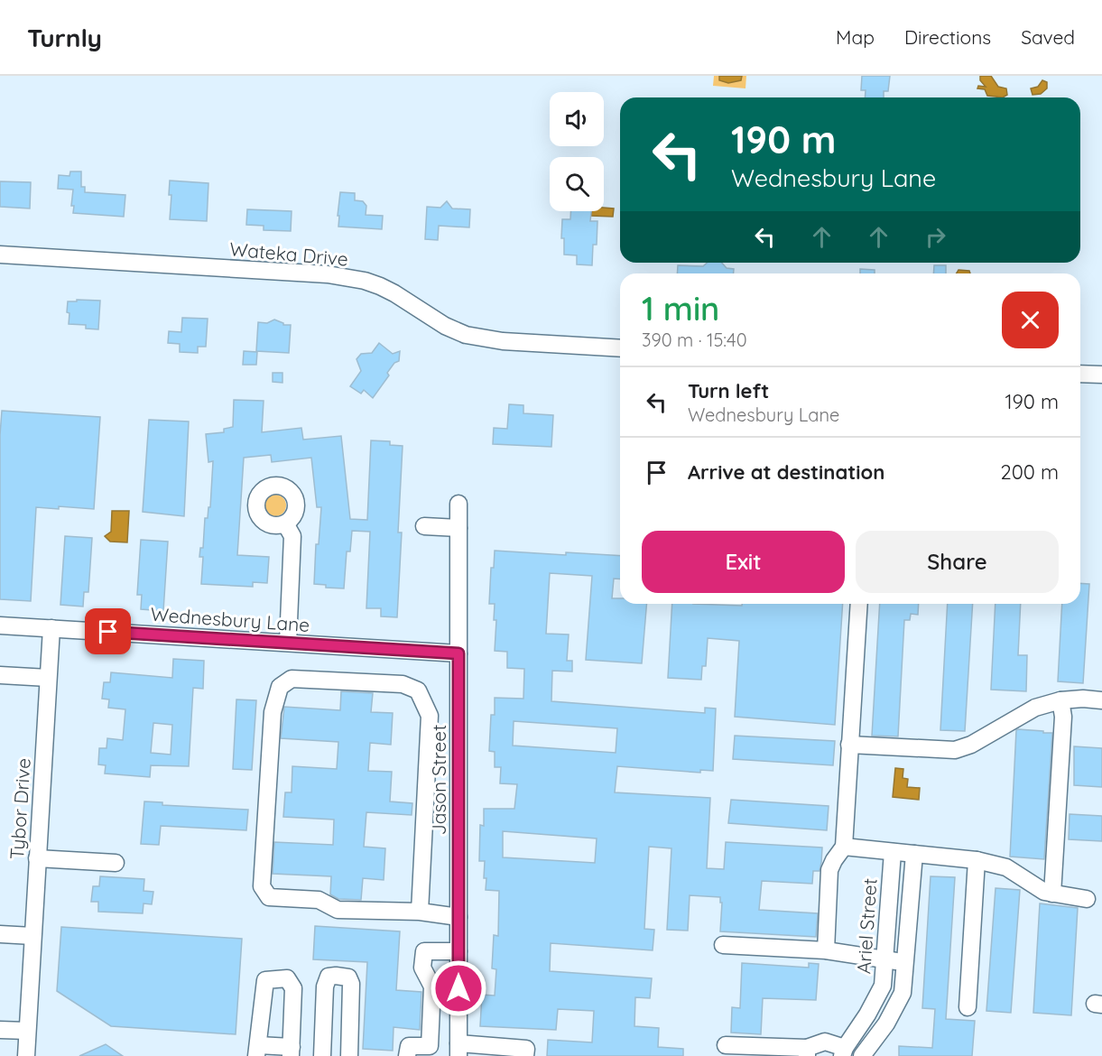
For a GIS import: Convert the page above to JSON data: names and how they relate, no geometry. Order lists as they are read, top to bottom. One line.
{"streets":{"street":["Wateka Drive","Wednesbury Lane","Jason Street","Tybor Drive","Ariel Street"]},"crossings":[["Wednesbury Lane","Jason Street"],["Wednesbury Lane","Tybor Drive"]],"page":{"header":"Turnly","nav":["Map","Directions","Saved"],"turn":["190 m","Wednesbury Lane"],"heading":["1 min","390 m · 15:40"],"list":[{"name":"Turn left","note":"Wednesbury Lane","value":"190 m"},{"name":"Arrive at destination","value":"200 m"}],"buttons":["Exit","Share"]}}
